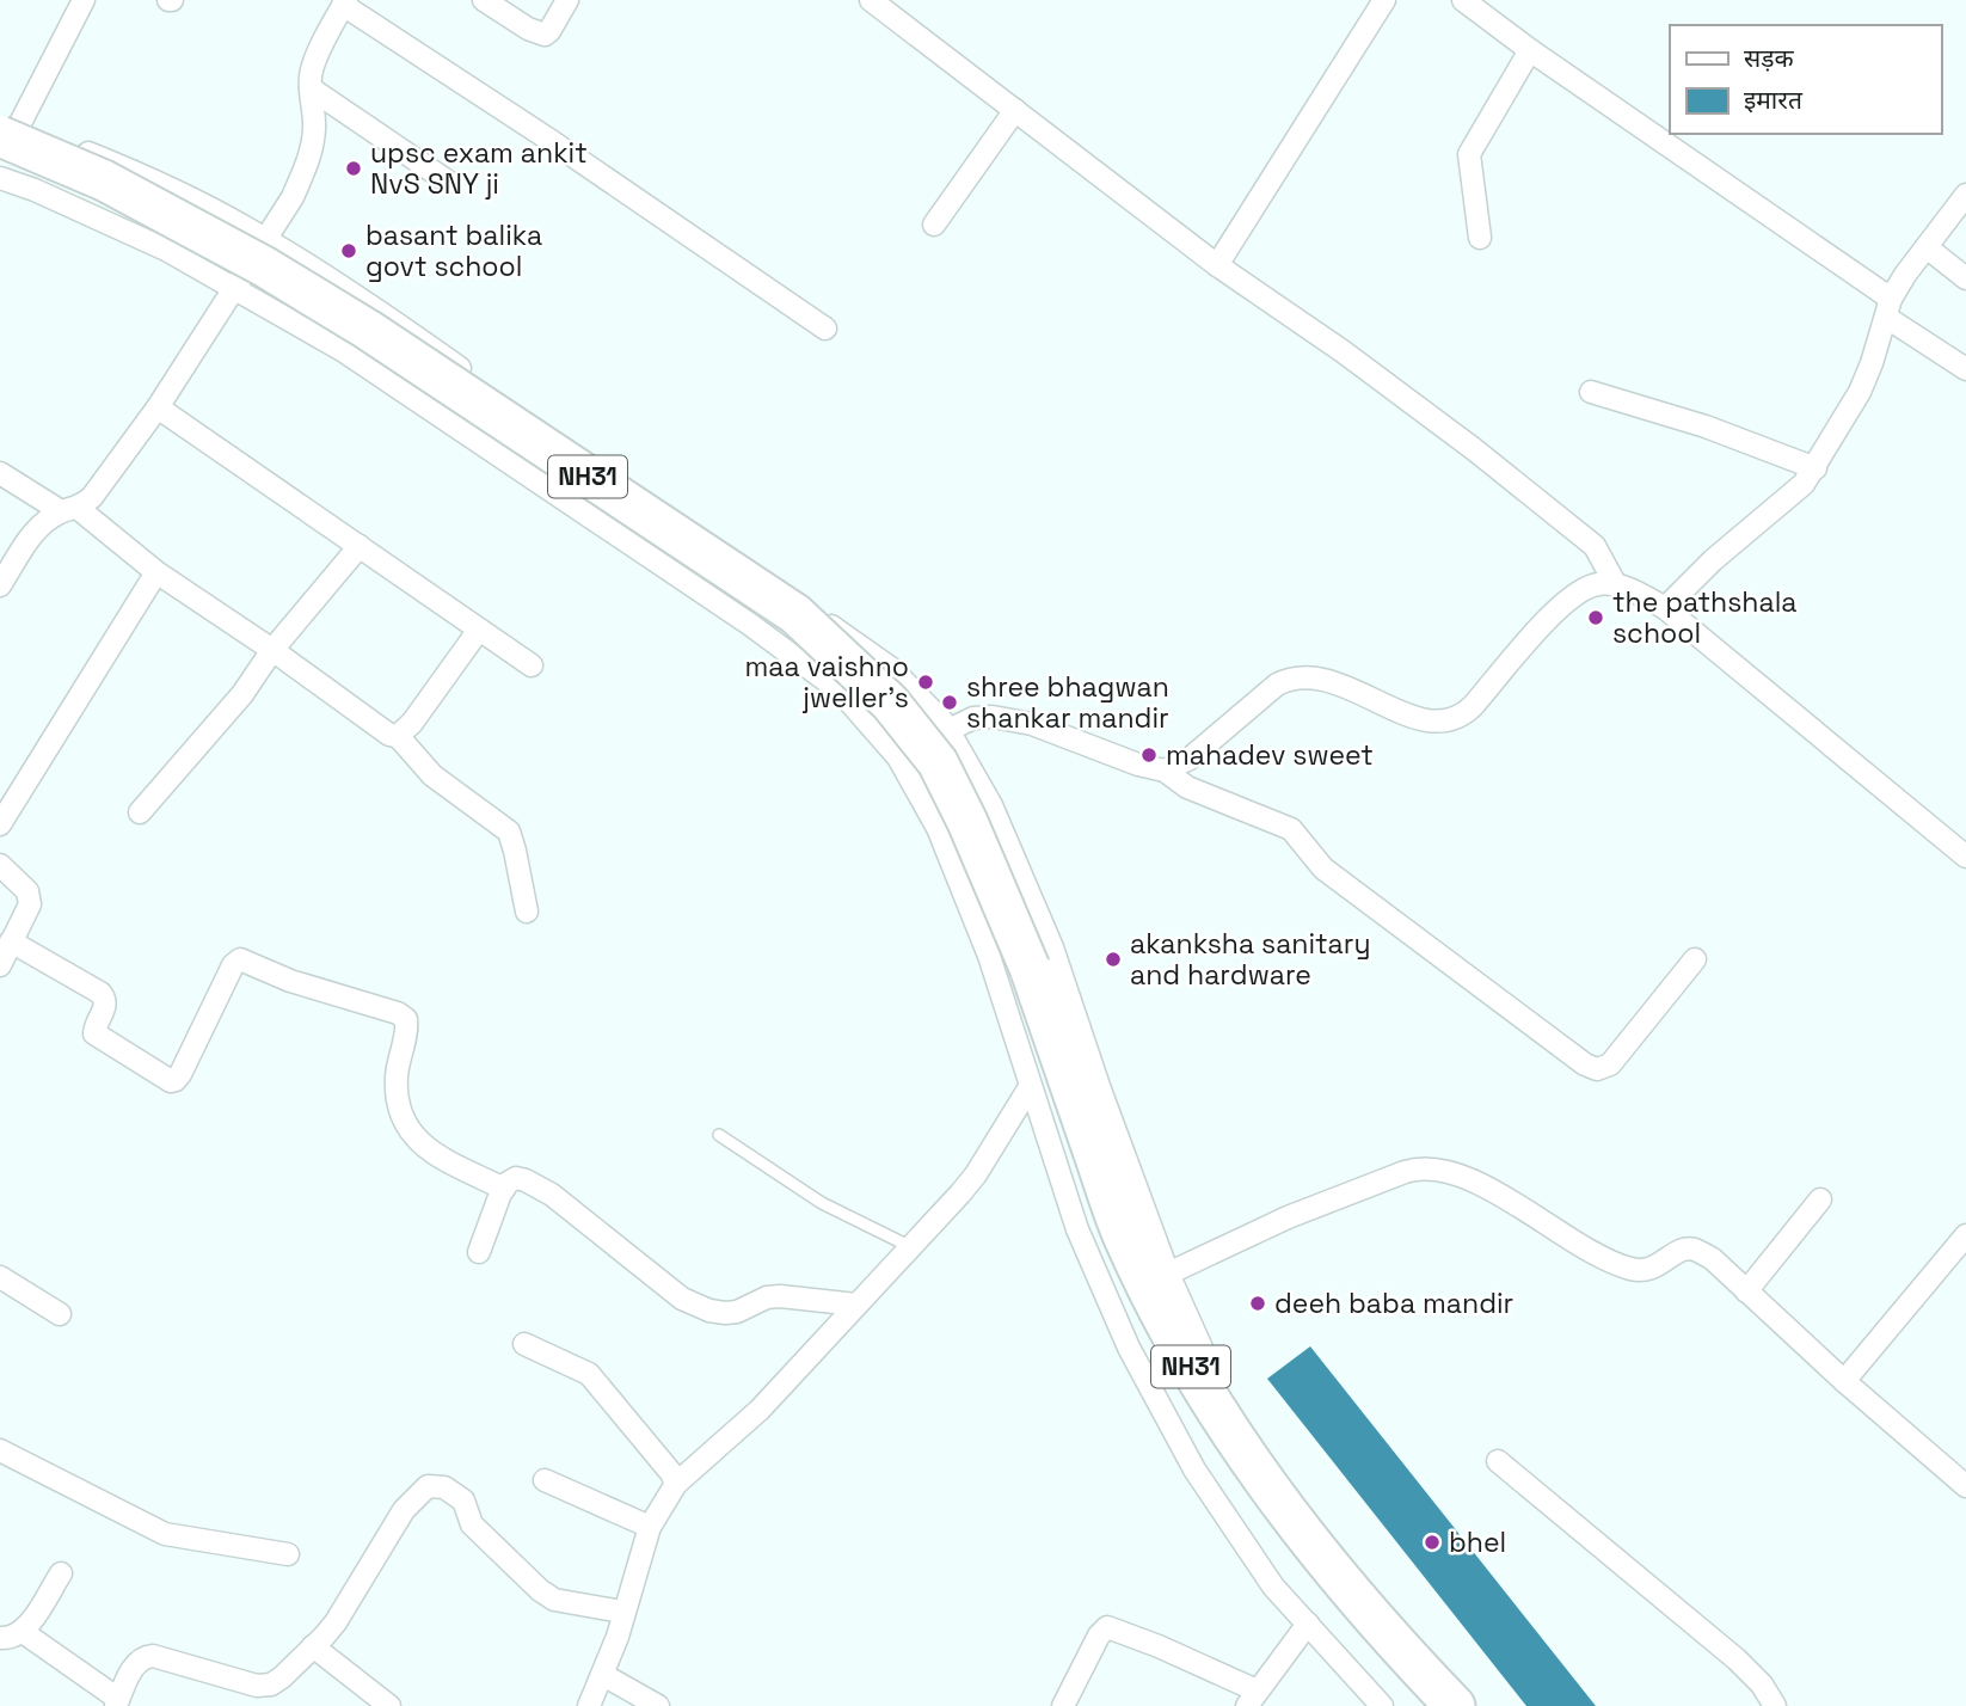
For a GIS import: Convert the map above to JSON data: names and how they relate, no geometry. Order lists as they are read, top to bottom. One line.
{"streets":{"highway":["NH31"]},"places":["upsc exam ankit NvS SNY ji","basant balika govt school","the pathshala school","maa vaishno jweller's","shree bhagwan shankar mandir","mahadev sweet","akanksha sanitary and hardware","deeh baba mandir","bhel"],"legend":["सड़क","इमारत"]}
